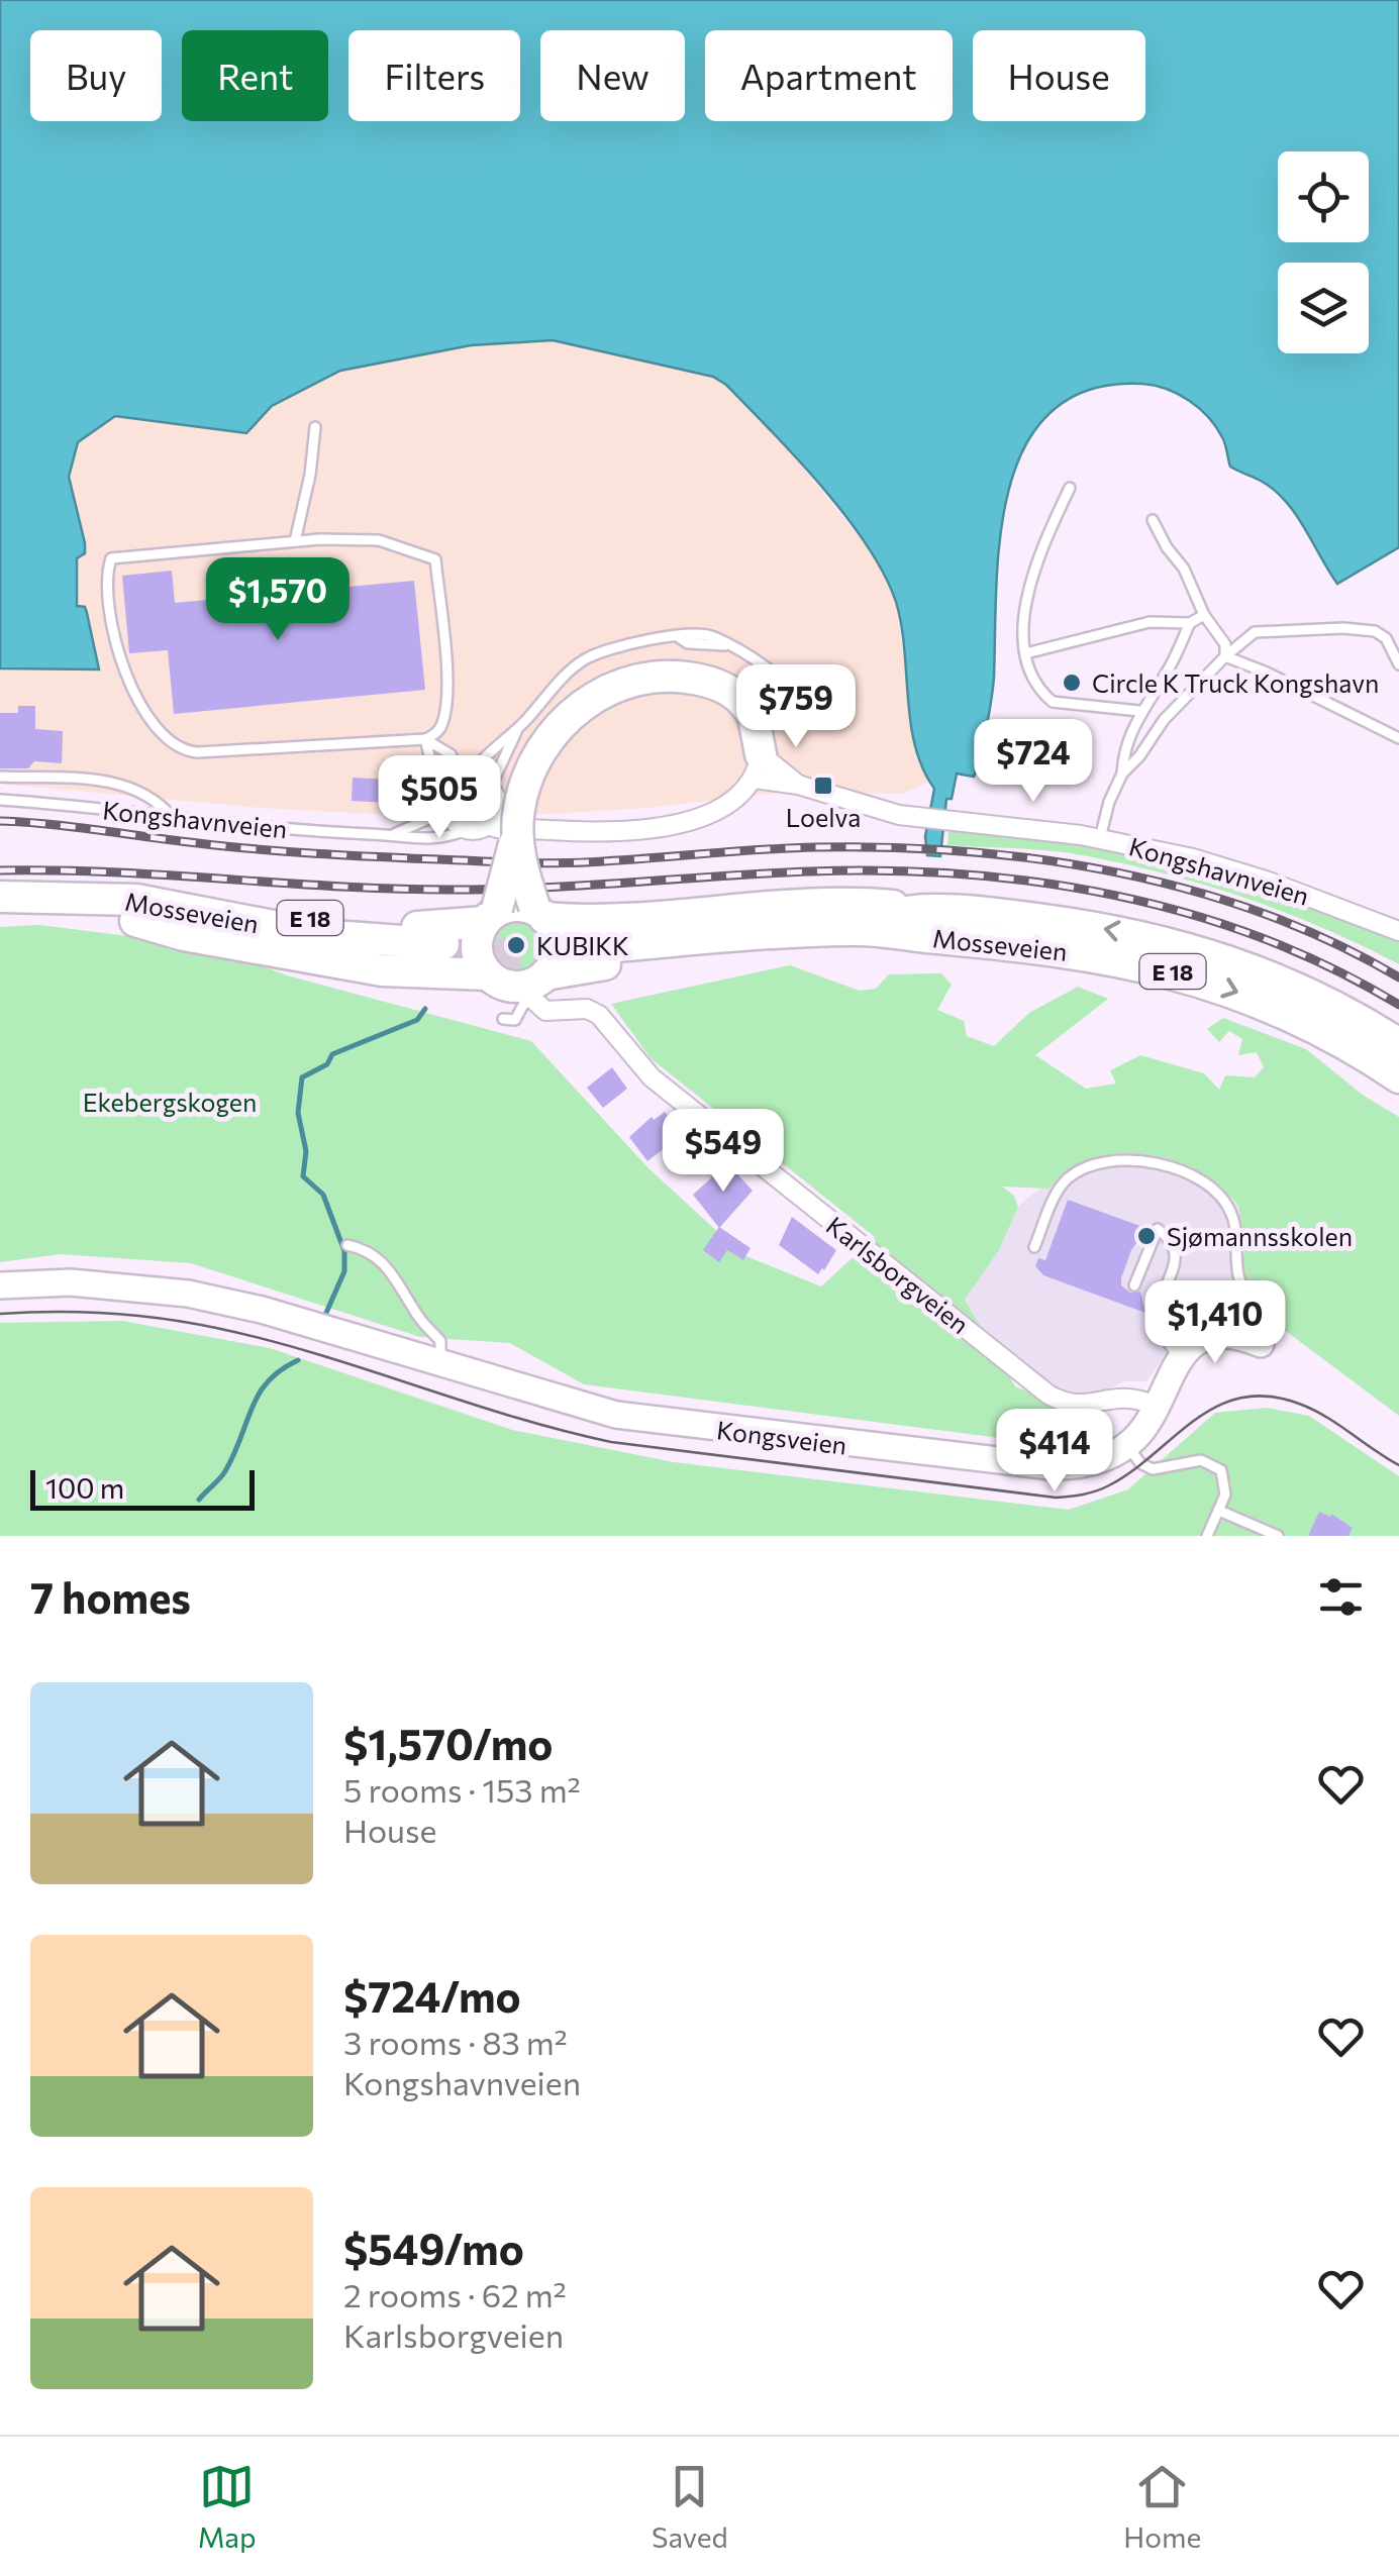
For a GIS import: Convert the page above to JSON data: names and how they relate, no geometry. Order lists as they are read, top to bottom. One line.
{"streets":{"highway":["Mosseveien","E 18"],"main road":["Kongsveien"],"street":["Kongshavnveien","Karlsborgveien"]},"crossings":[["Mosseveien","E 18"],["E 18","Karlsborgveien"]],"parks":["Ekebergskogen"],"places":{"other":["Circle K Truck Kongshavn","KUBIKK","Sjømannsskolen"],"transit":["Loelva"]},"scale_bar":"100 m","page":{"chip":["Buy","Rent","Filters","New","Apartment","House"],"price":["$1,570","$759","$724","$505","$549","$1,410","$414"],"scale":"100 m","heading":"7 homes","list":[{"name":"$1,570/mo","note":"5 rooms · 153 m² · House"},{"name":"$724/mo","note":"3 rooms · 83 m² · Kongshavnveien"},{"name":"$549/mo","note":"2 rooms · 62 m² · Karlsborgveien"}],"tabs":["Map","Saved","Home"]}}
